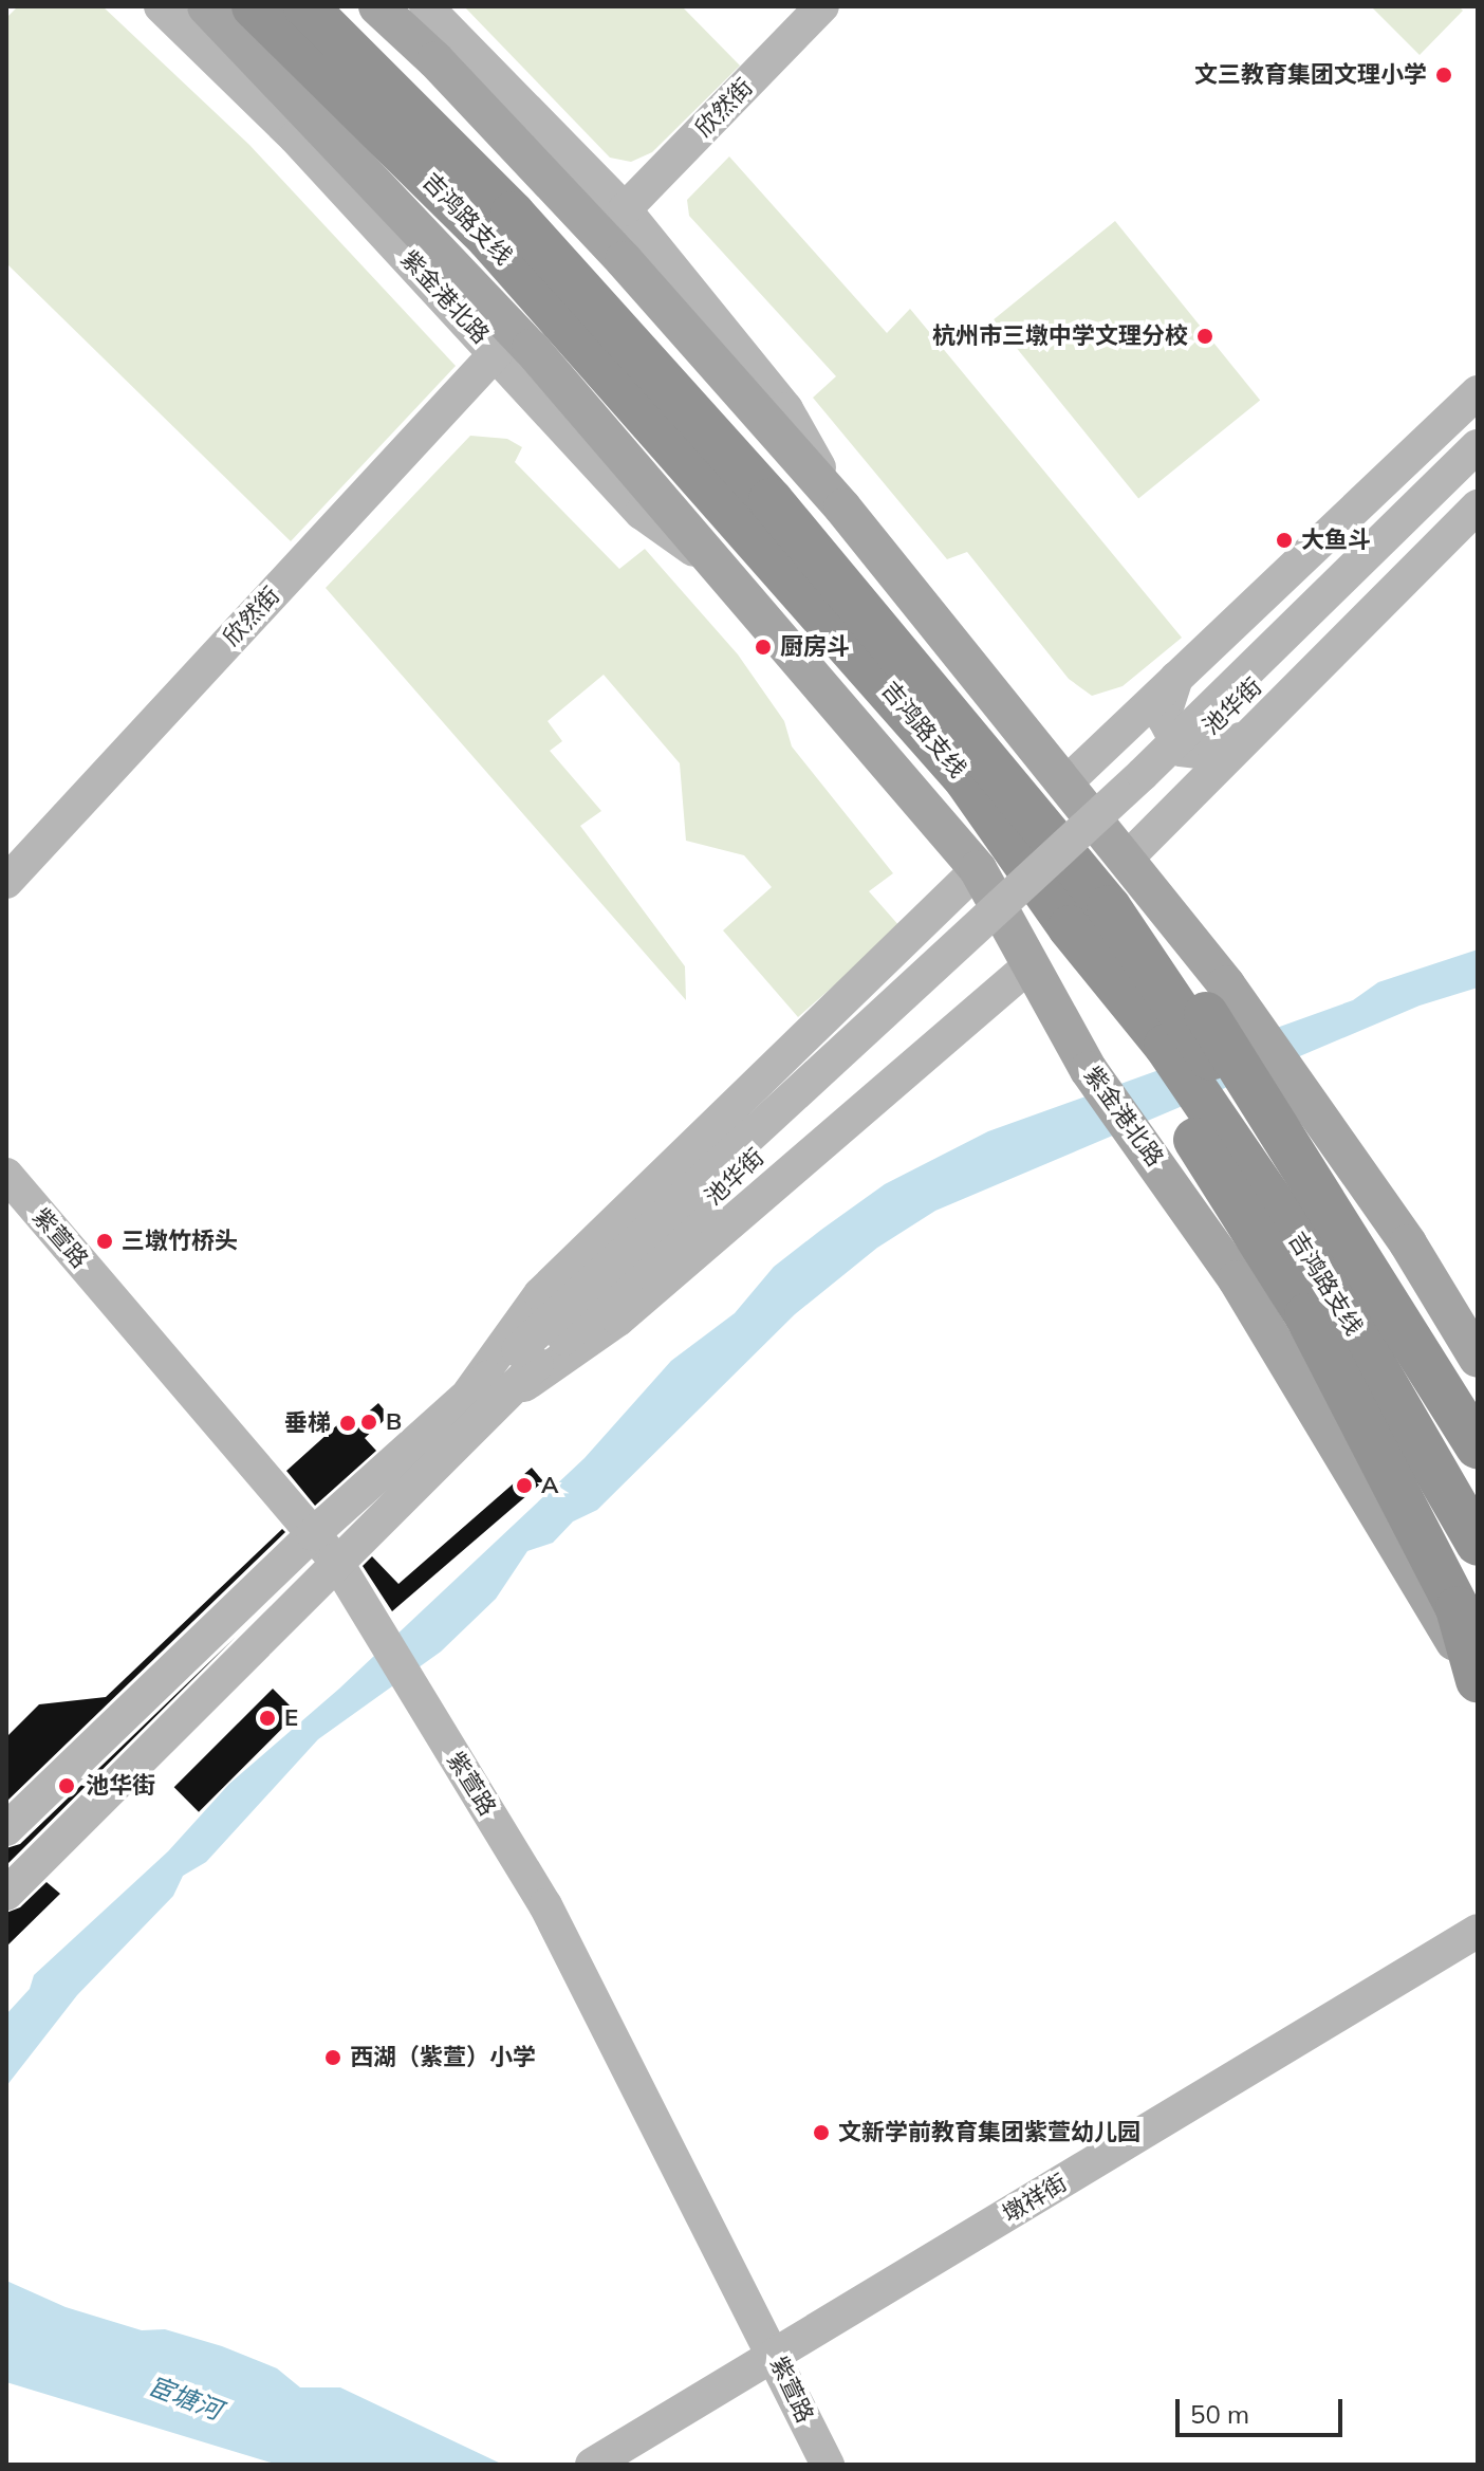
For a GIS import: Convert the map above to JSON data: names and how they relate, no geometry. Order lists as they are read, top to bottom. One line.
{"streets":{"highway":["吉鸿路支线"],"main road":["欣然街","紫金港北路","池华街","紫萱路","墩祥街"]},"crossings":[["欣然街","紫金港北路"],["吉鸿路支线","紫金港北路"],["池华街","紫萱路"],["紫萱路","墩祥街"]],"water":["宦塘河"],"places":["文三教育集团文理小学","杭州市三墩中学文理分校","大鱼斗","厨房斗","三墩竹桥头","B","垂梯","A","E","池华街","西湖（紫萱）小学","文新学前教育集团紫萱幼儿园"],"scale_bar":"50 m"}
